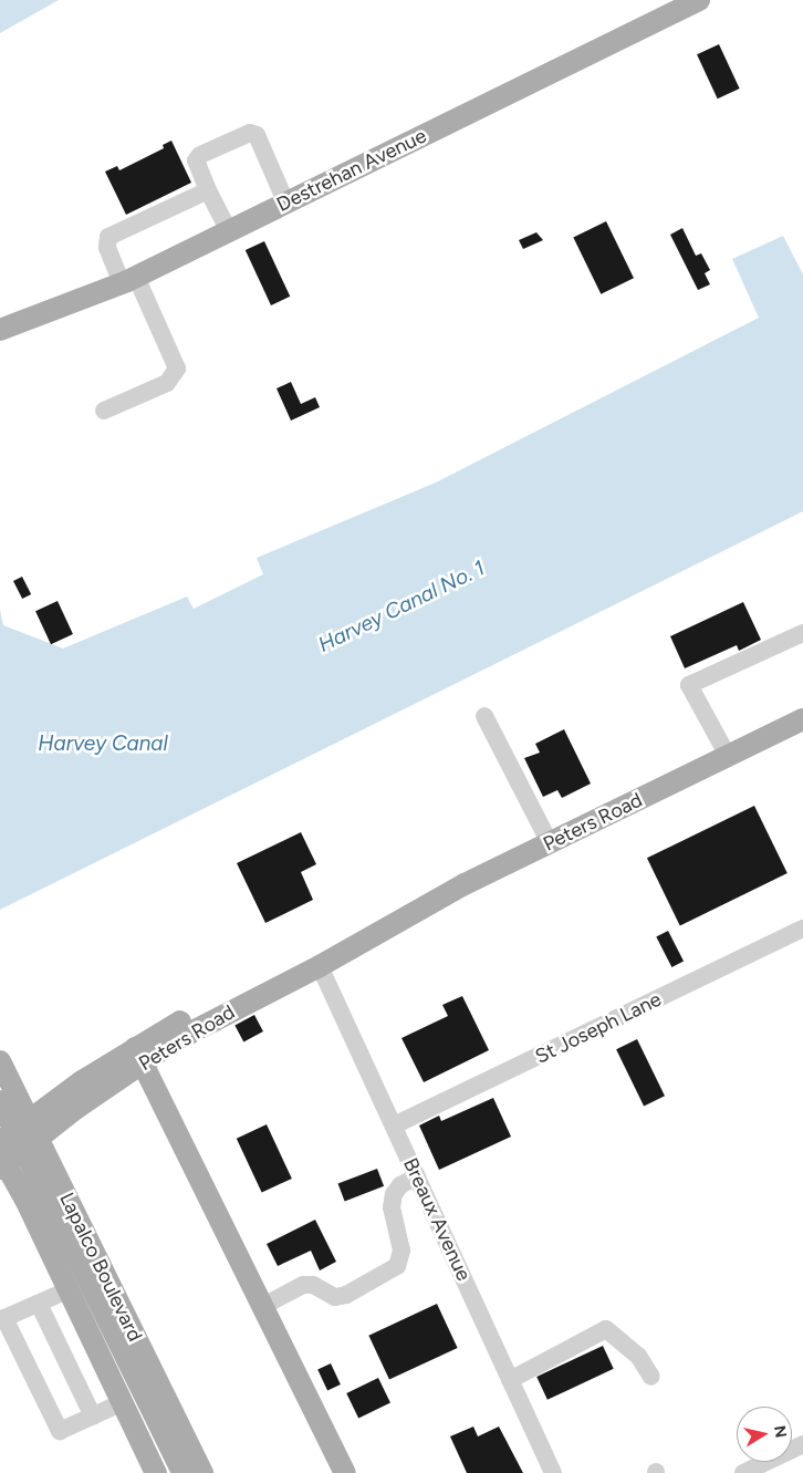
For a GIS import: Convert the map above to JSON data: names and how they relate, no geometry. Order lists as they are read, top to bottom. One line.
{"streets":{"main road":["Destrehan Avenue","Peters Road","Lapalco Boulevard"],"street":["St Joseph Lane","Breaux Avenue"]},"crossings":[["Peters Road","Breaux Avenue"],["St Joseph Lane","Breaux Avenue"]],"water":["Harvey Canal No. 1","Harvey Canal"],"north":"right"}
